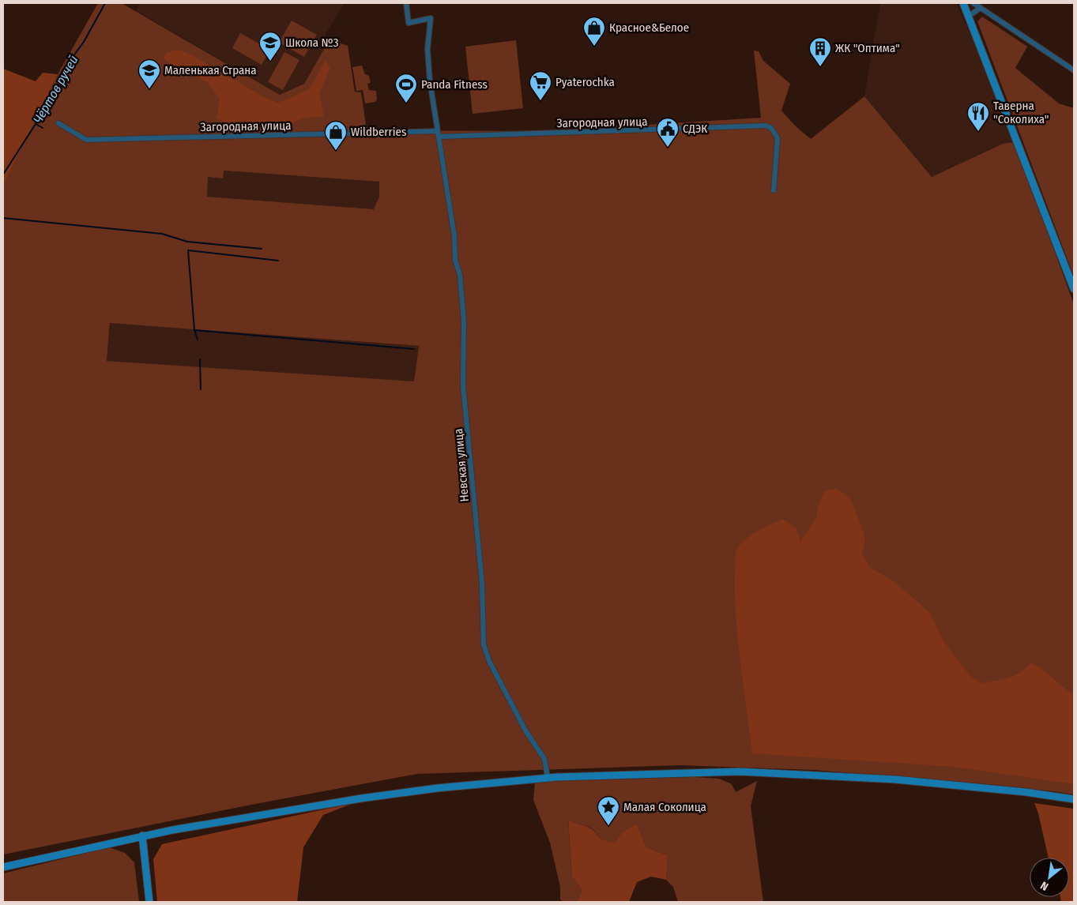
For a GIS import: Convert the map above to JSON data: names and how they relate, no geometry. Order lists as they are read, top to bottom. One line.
{"streets":{"street":["Загородная улица","Невская улица"]},"crossings":[["Загородная улица","Невская улица"]],"water":["Чёртов ручей"],"places":{"shop":["Красное&Белое","Wildberries"],"school or university":["Школа №3","Маленькая Страна"],"building":["ЖК \"Оптима\""],"supermarket":["Pyaterochka"],"sports":["Panda Fitness"],"restaurant":["Таверна \"Соколиха\""],"public building":["СДЭК"],"place":["Малая Соколица"]},"north":"bottom left"}
